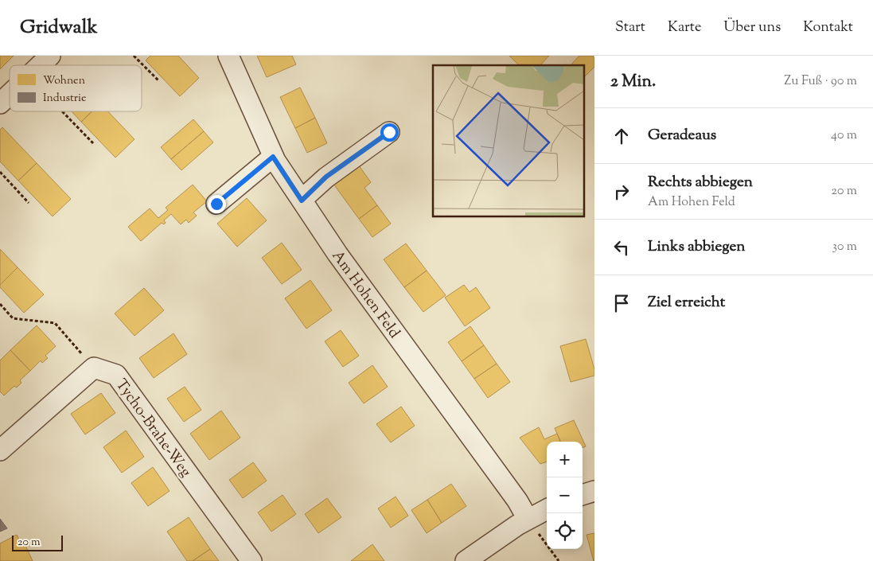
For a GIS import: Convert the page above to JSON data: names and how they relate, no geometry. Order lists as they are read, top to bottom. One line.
{"streets":{"street":["Am Hohen Feld","Tycho-Brahe-Weg"]},"legend":["Wohnen","Industrie"],"scale_bar":"20 m","page":{"header":"Gridwalk","nav":["Start","Karte","Über uns","Kontakt"],"heading":["2 Min.","Zu Fuß · 90 m"],"list":[["Geradeaus","40 m"],["Rechts abbiegen","Am Hohen Feld","20 m"],["Links abbiegen","30 m"],"Ziel erreicht"],"map_buttons":["+","−"],"scale":"20 m"}}
